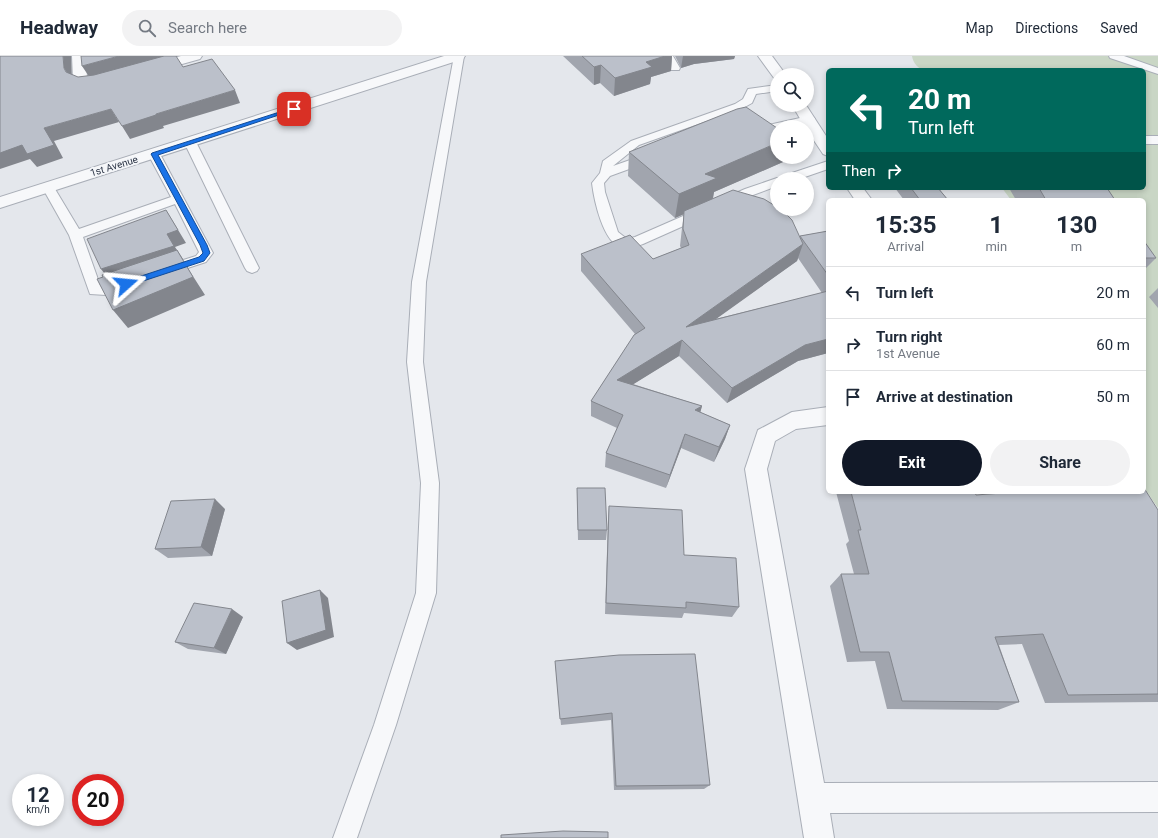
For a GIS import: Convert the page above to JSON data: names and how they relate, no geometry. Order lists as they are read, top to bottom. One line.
{"streets":{"street":["1st Avenue"]},"page":{"header":"Headway","search":"Search here","nav":["Map","Directions","Saved"],"map_buttons":["+","−"],"turn":["20 m","Turn left"],"then":"Then","eta":["15:35","Arrival","1","min","130","m"],"list":[{"name":"Turn left","value":"20 m"},{"name":"Turn right","note":"1st Avenue","value":"60 m"},{"name":"Arrive at destination","value":"50 m"}],"buttons":["Exit","Share"],"speed":"12 km/h","limit":"20"}}
